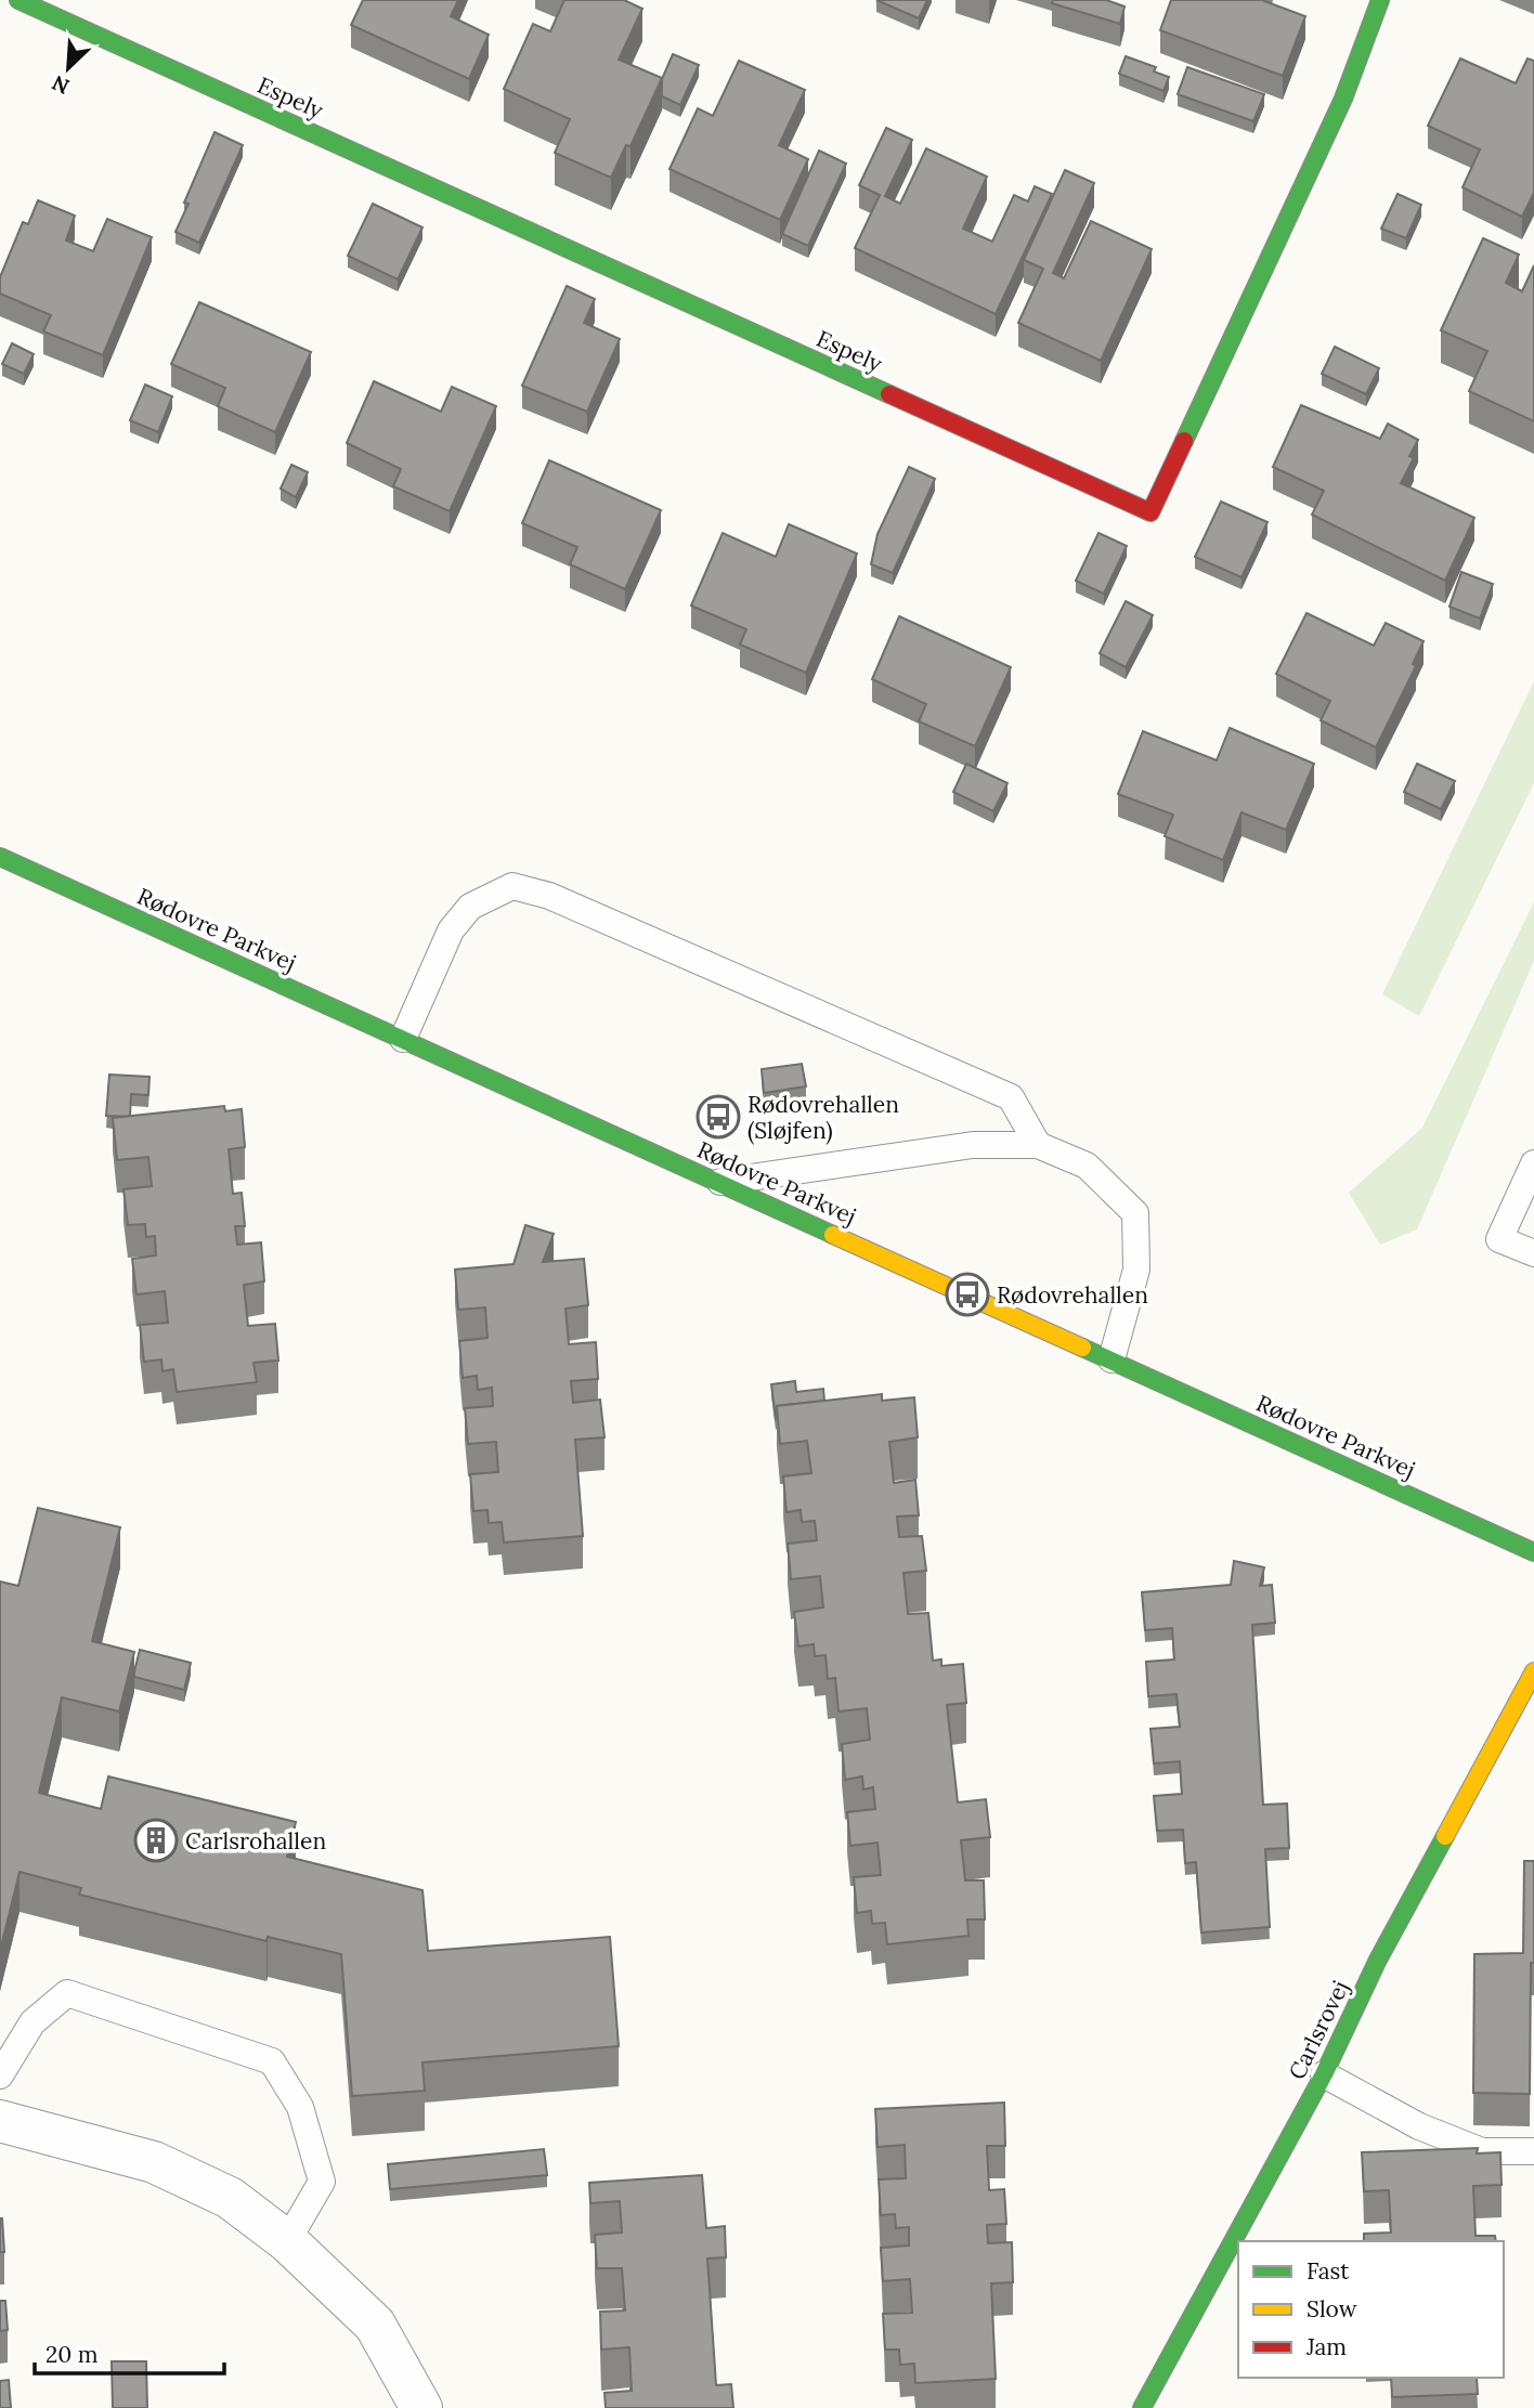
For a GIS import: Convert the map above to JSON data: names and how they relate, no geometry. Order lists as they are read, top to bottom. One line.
{"streets":{"street":["Espely","Rødovre Parkvej","Carlsrovej"]},"places":{"bus stop":["Rødovrehallen (Sløjfen)","Rødovrehallen"],"building":["Carlsrohallen"]},"legend":["Fast","Slow","Jam"],"scale_bar":"20 m","north":"bottom left"}
